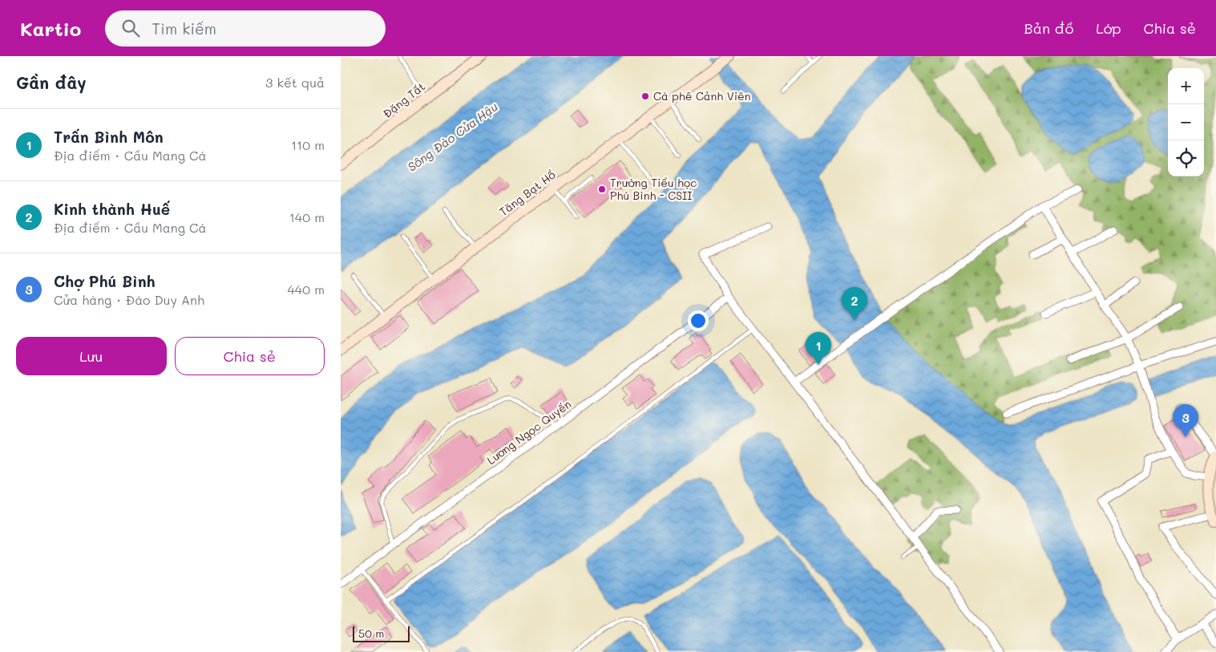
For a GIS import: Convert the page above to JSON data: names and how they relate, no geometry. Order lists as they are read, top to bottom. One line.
{"streets":{"main road":["Đặng Tất","Tăng Bạt Hổ"],"street":["Lương Ngọc Quyến"]},"water":["Sông Đào Cửa Hậu"],"places":["Cà phê Cảnh Viên","Trường Tiểu học Phú Bình - CSII"],"scale_bar":"50 m","page":{"header":"Kartio","search":"Tìm kiếm","nav":["Bản đồ","Lớp","Chia sẻ"],"heading":["Gần đây","3 kết quả"],"map_buttons":["+","−"],"list":[{"mark":"1","name":"Trấn Bình Môn","note":"Địa điểm · Cầu Mang Cá","value":"110 m"},{"mark":"2","name":"Kinh thành Huế","note":"Địa điểm · Cầu Mang Cá","value":"140 m"},{"mark":"3","name":"Chợ Phú Bình","note":"Cửa hàng · Đào Duy Anh","value":"440 m"}],"pins":["2","1","3"],"buttons":["Lưu","Chia sẻ"],"scale":"50 m"}}
